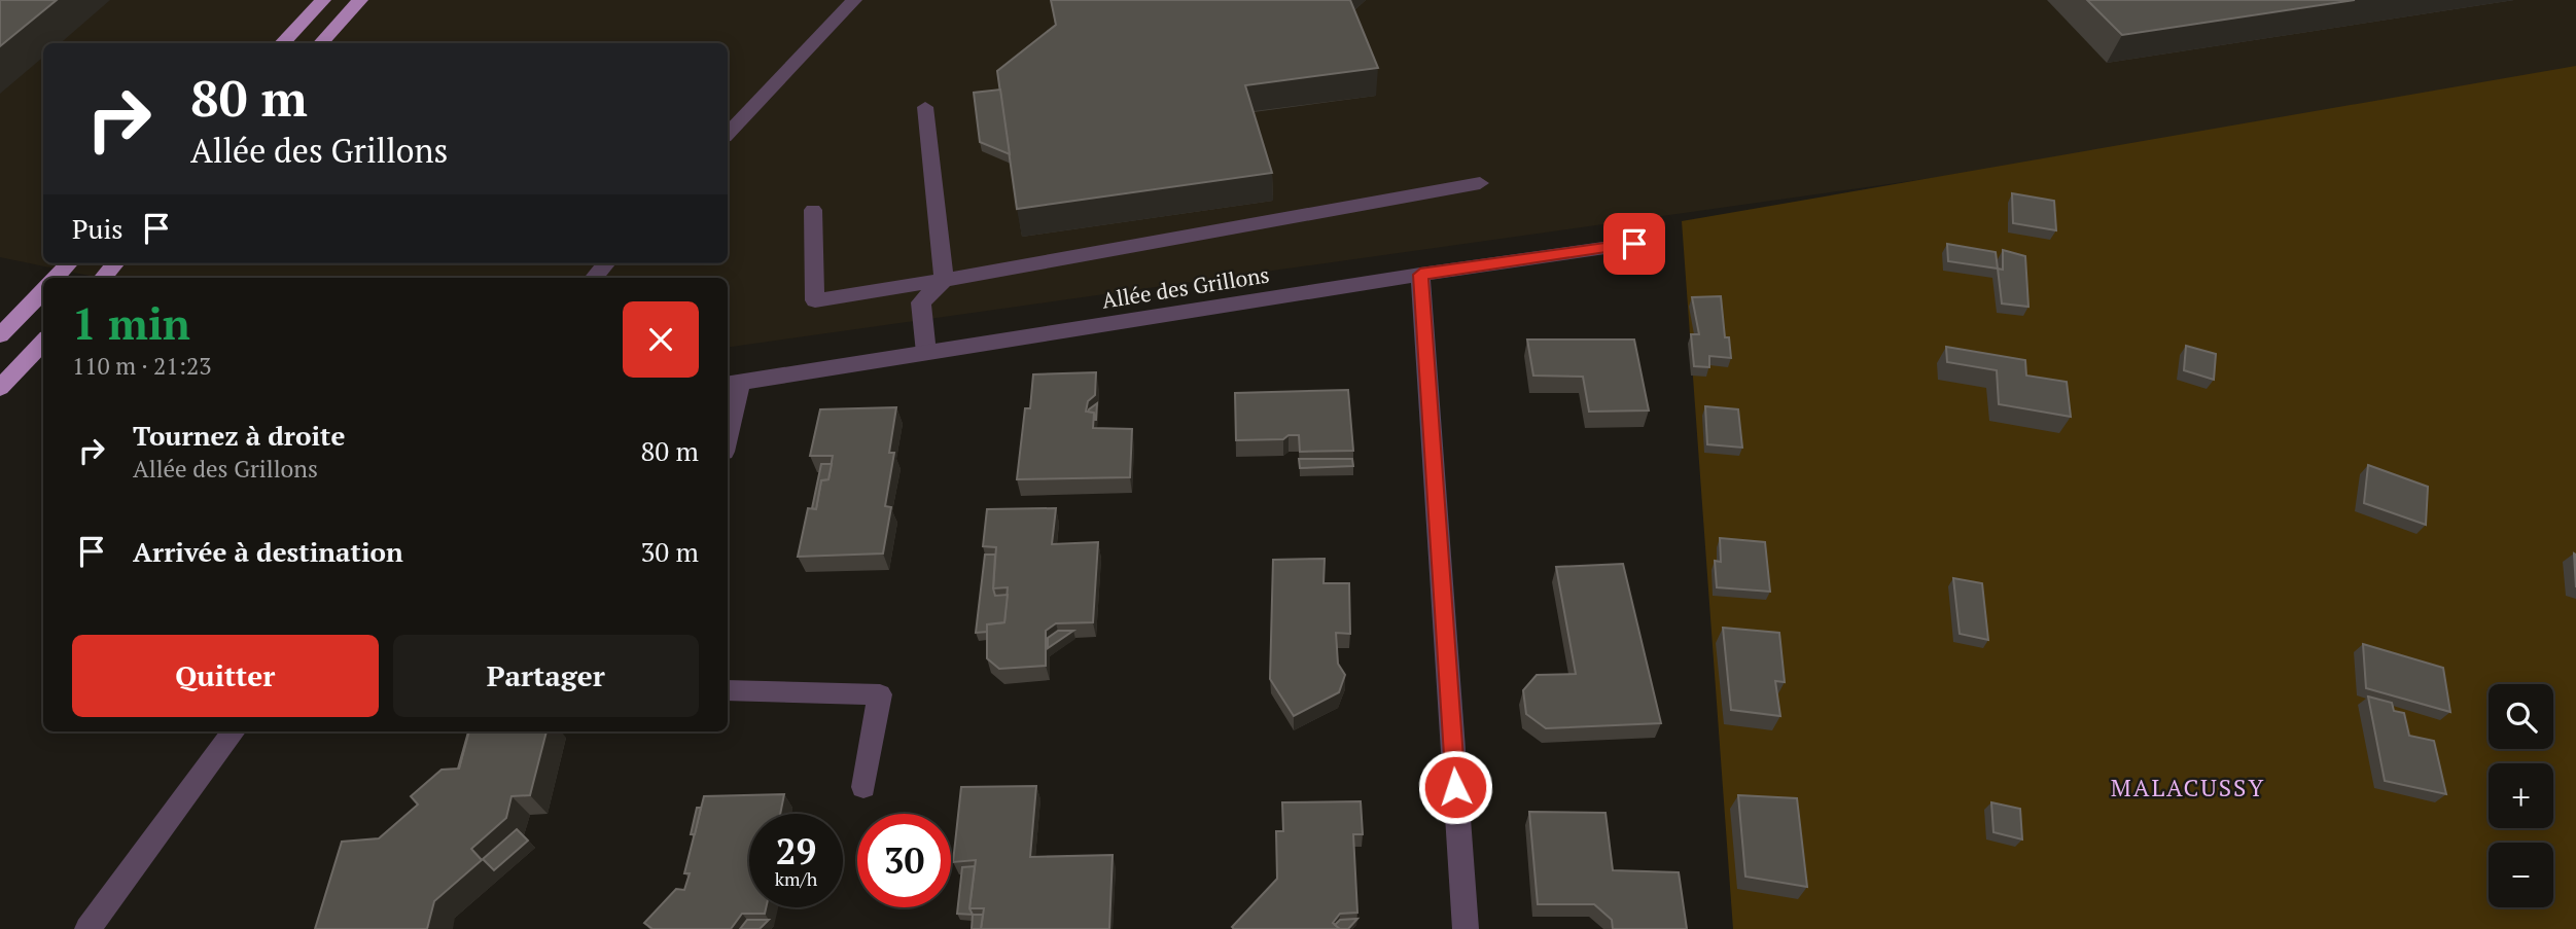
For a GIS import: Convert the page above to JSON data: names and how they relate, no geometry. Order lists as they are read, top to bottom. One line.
{"streets":{"street":["Allée des Grillons"]},"districts":["MALACUSSY"],"page":{"turn":["80 m","Allée des Grillons"],"then":"Puis","heading":["1 min","110 m · 21:23"],"list":[{"name":"Tournez à droite","note":"Allée des Grillons","value":"80 m"},{"name":"Arrivée à destination","value":"30 m"}],"buttons":["Quitter","Partager"],"map_buttons":["+","−"],"speed":"29 km/h","limit":"30"}}
